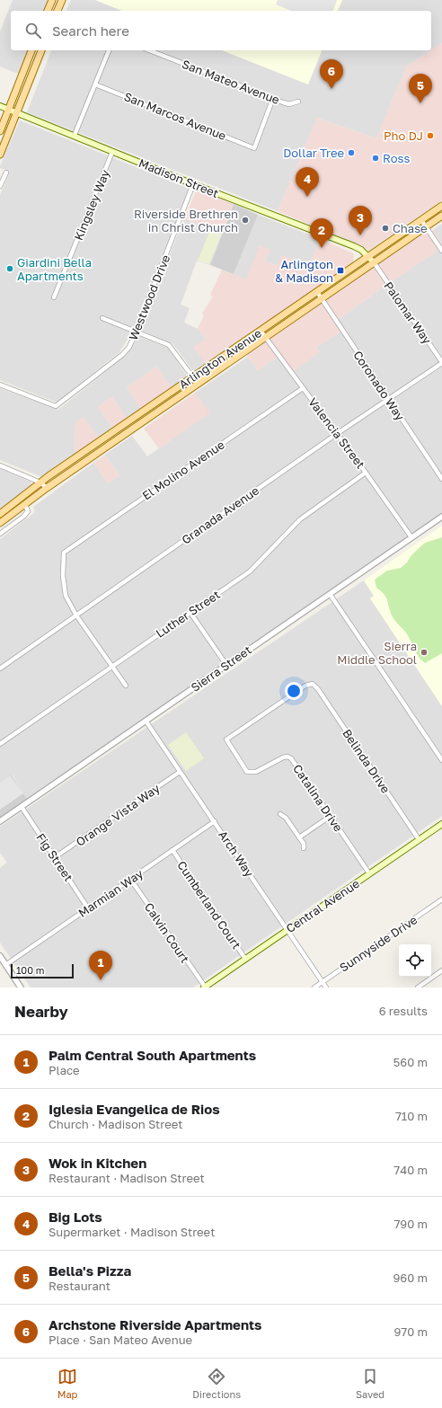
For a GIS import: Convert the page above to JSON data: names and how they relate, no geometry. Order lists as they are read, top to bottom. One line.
{"streets":{"main road":["Madison Street","Arlington Avenue","Central Avenue"],"street":["San Mateo Avenue","San Marcos Avenue","Kingsley Way","Westwood Drive","Palomar Way","Coronado Way","Valencia Street","El Molino Avenue","Granada Avenue","Luther Street","Sierra Street","Belinda Drive","Catalina Drive","Orange Vista Way","Arch Way","Fig Street","Marmian Way","Cumberland Court","Calvin Court","Sunnyside Drive"]},"crossings":[["San Mateo Avenue","San Marcos Avenue"],["Madison Street","Kingsley Way"],["Madison Street","Westwood Drive"],["Madison Street","Palomar Way"],["Madison Street","Arlington Avenue"],["Palomar Way","Arlington Avenue"],["Palomar Way","Granada Avenue"],["Arlington Avenue","Coronado Way"],["Arlington Avenue","Valencia Street"],["Coronado Way","Granada Avenue"],["Valencia Street","El Molino Avenue"],["Valencia Street","Granada Avenue"],["Valencia Street","Luther Street"],["Valencia Street","Sierra Street"],["El Molino Avenue","Granada Avenue"],["Sierra Street","Arch Way"],["Sierra Street","Fig Street"],["Belinda Drive","Catalina Drive"],["Belinda Drive","Central Avenue"],["Catalina Drive","Central Avenue"],["Orange Vista Way","Arch Way"],["Orange Vista Way","Fig Street"],["Arch Way","Marmian Way"],["Arch Way","Central Avenue"],["Arch Way","Sunnyside Drive"],["Fig Street","Marmian Way"],["Marmian Way","Cumberland Court"],["Marmian Way","Calvin Court"],["Cumberland Court","Central Avenue"],["Central Avenue","Calvin Court"]],"places":{"other":["Pho DJ","Dollar Tree","Ross","Riverside Brethren in Christ Church","Chase","Giardini Bella Apartments","Sierra Middle School"],"transit":["Arlington & Madison"]},"scale_bar":"100 m","page":{"search":"Search here","pins":["6","5","4","3","2","1"],"scale":"100 m","heading":["Nearby","6 results"],"list":[{"mark":"1","name":"Palm Central South Apartments","note":"Place","value":"560 m"},{"mark":"2","name":"Iglesia Evangelica de Rios","note":"Church · Madison Street","value":"710 m"},{"mark":"3","name":"Wok in Kitchen","note":"Restaurant · Madison Street","value":"740 m"},{"mark":"4","name":"Big Lots","note":"Supermarket · Madison Street","value":"790 m"},{"mark":"5","name":"Bella's Pizza","note":"Restaurant","value":"960 m"},{"mark":"6","name":"Archstone Riverside Apartments","note":"Place · San Mateo Avenue","value":"970 m"}],"nav":["Map","Directions","Saved"]}}
